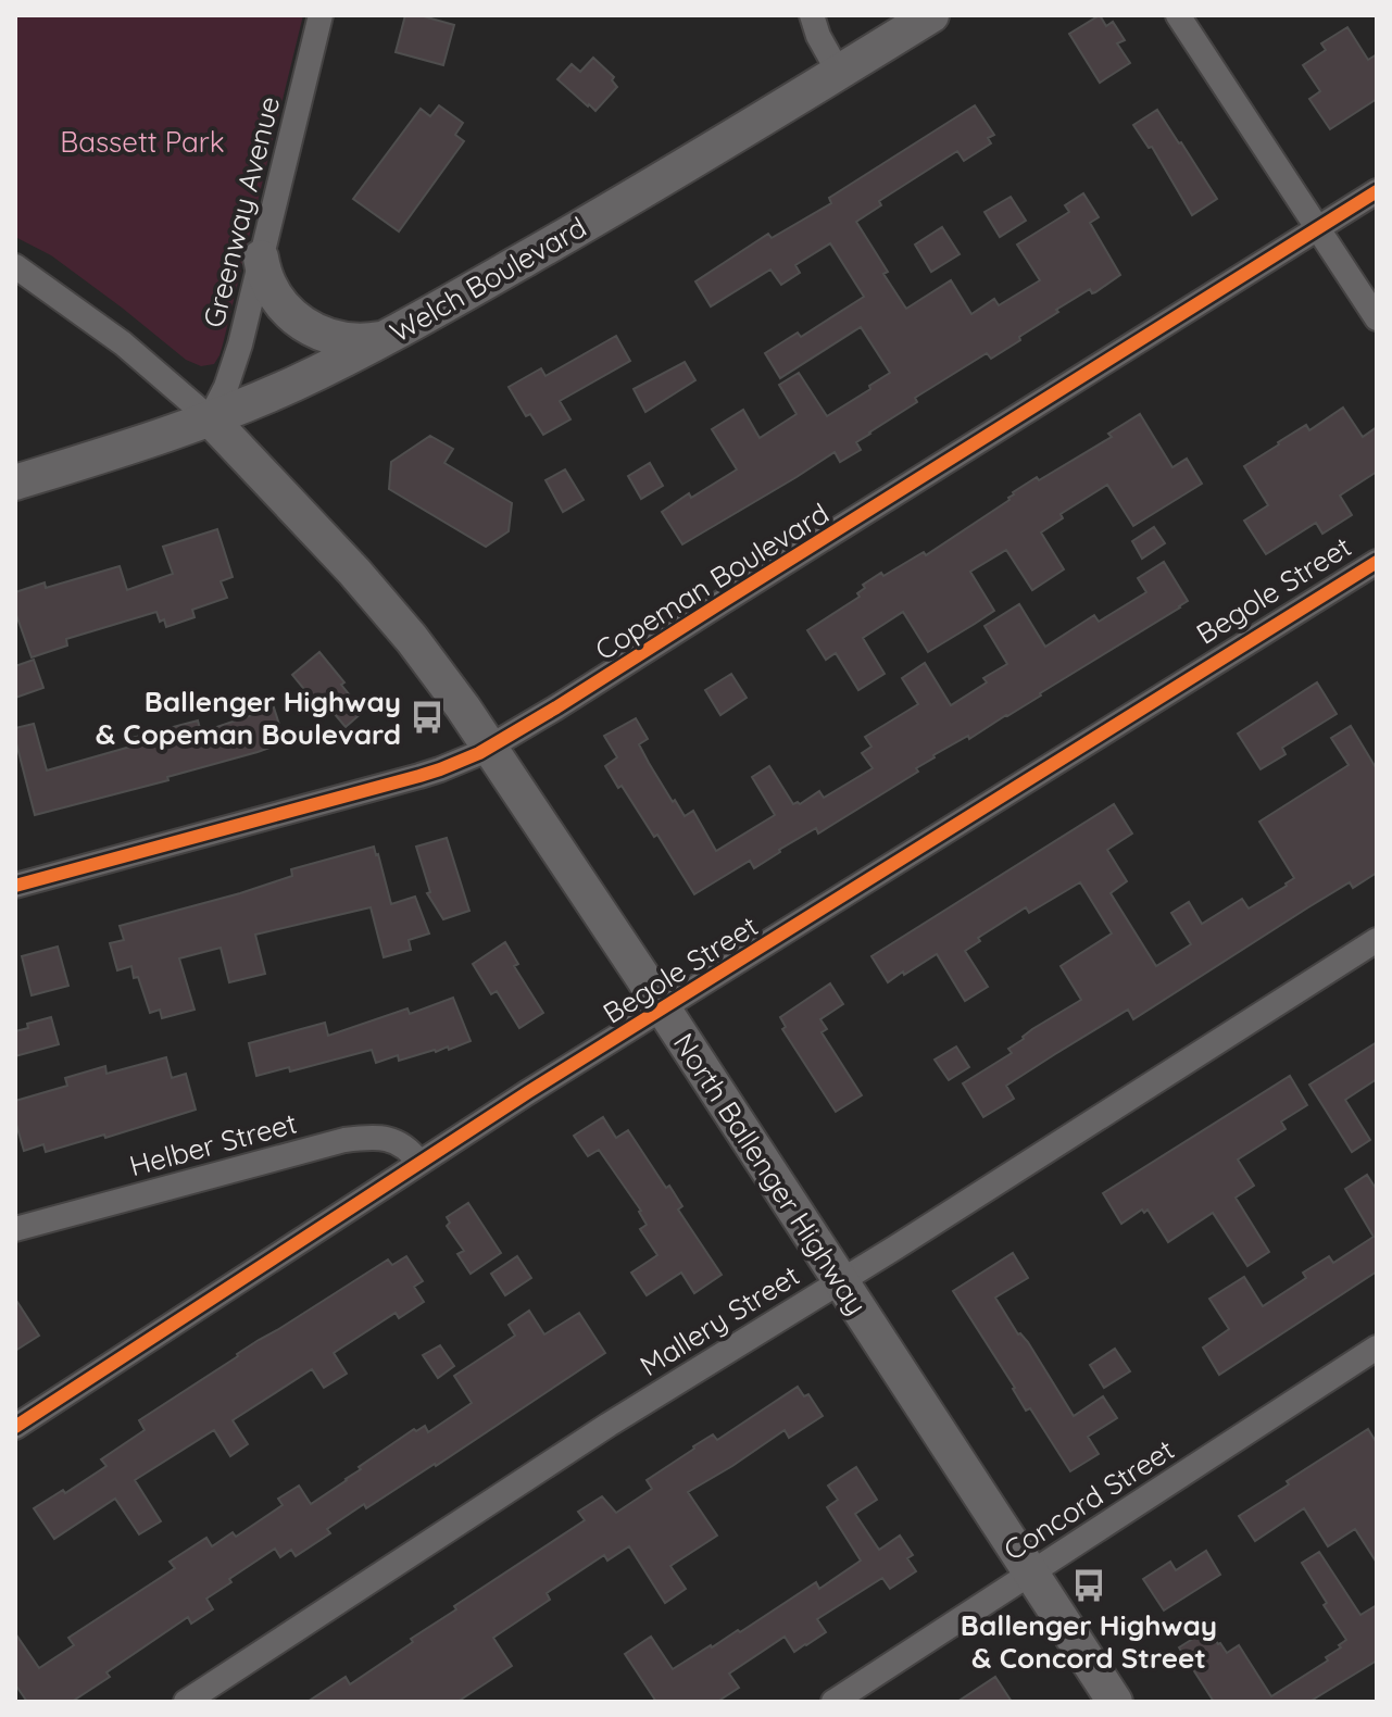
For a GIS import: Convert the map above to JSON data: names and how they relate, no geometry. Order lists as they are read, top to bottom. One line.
{"streets":{"main road":["Welch Boulevard","North Ballenger Highway"],"street":["Greenway Avenue","Copeman Boulevard","Begole Street","Helber Street","Mallery Street","Concord Street"]},"crossings":[["Greenway Avenue","Welch Boulevard"],["Greenway Avenue","North Ballenger Highway"],["Welch Boulevard","North Ballenger Highway"],["Copeman Boulevard","North Ballenger Highway"],["Begole Street","Helber Street"],["Begole Street","North Ballenger Highway"],["North Ballenger Highway","Mallery Street"],["North Ballenger Highway","Concord Street"]],"parks":["Bassett Park"],"places":{"bus stop":["Ballenger Highway & Copeman Boulevard","Ballenger Highway & Concord Street"]}}
